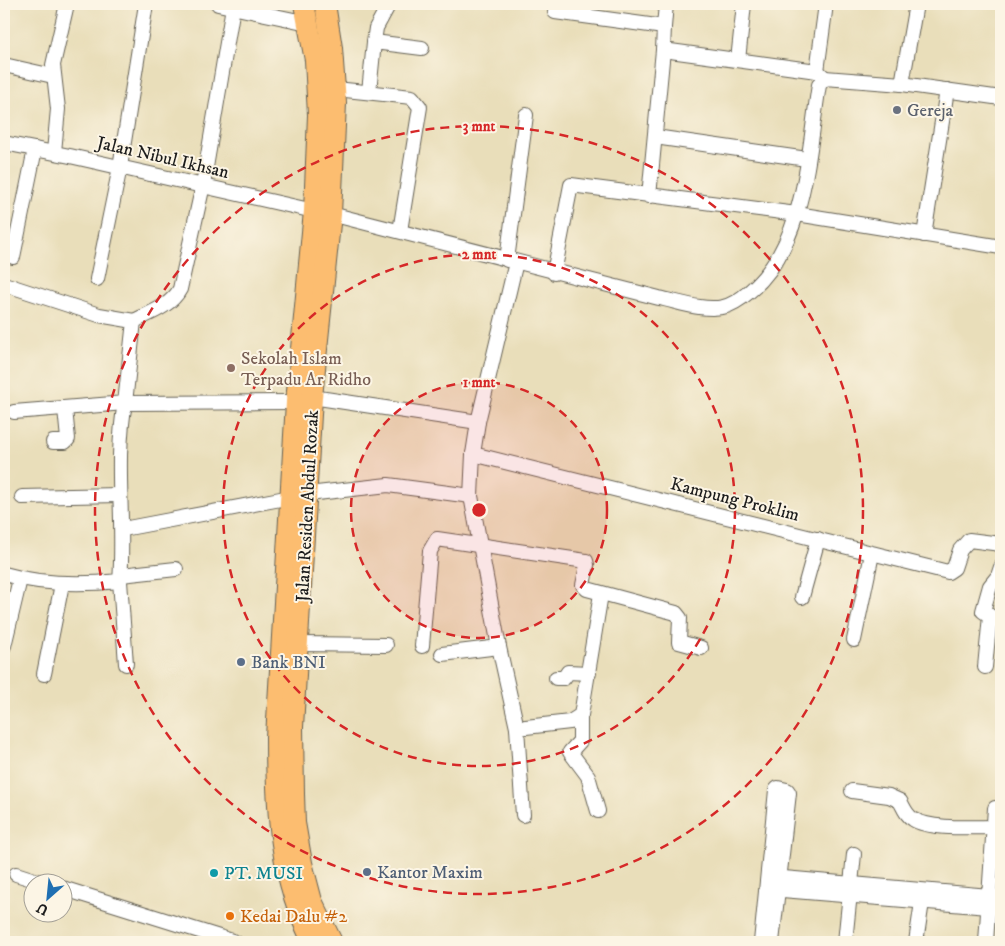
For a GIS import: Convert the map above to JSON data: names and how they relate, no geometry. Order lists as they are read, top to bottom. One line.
{"streets":{"highway":["Jalan Residen Abdul Rozak"],"street":["Jalan Nibul Ikhsan","Kampung Proklim"]},"crossings":[["Jalan Nibul Ikhsan","Jalan Residen Abdul Rozak"]],"places":["Gereja","Sekolah Islam Terpadu Ar Ridho","Bank BNI","Kantor Maxim","PT. MUSI","Kedai Dalu #2"],"north":"bottom left","rings":["3 mnt","2 mnt","1 mnt"]}
